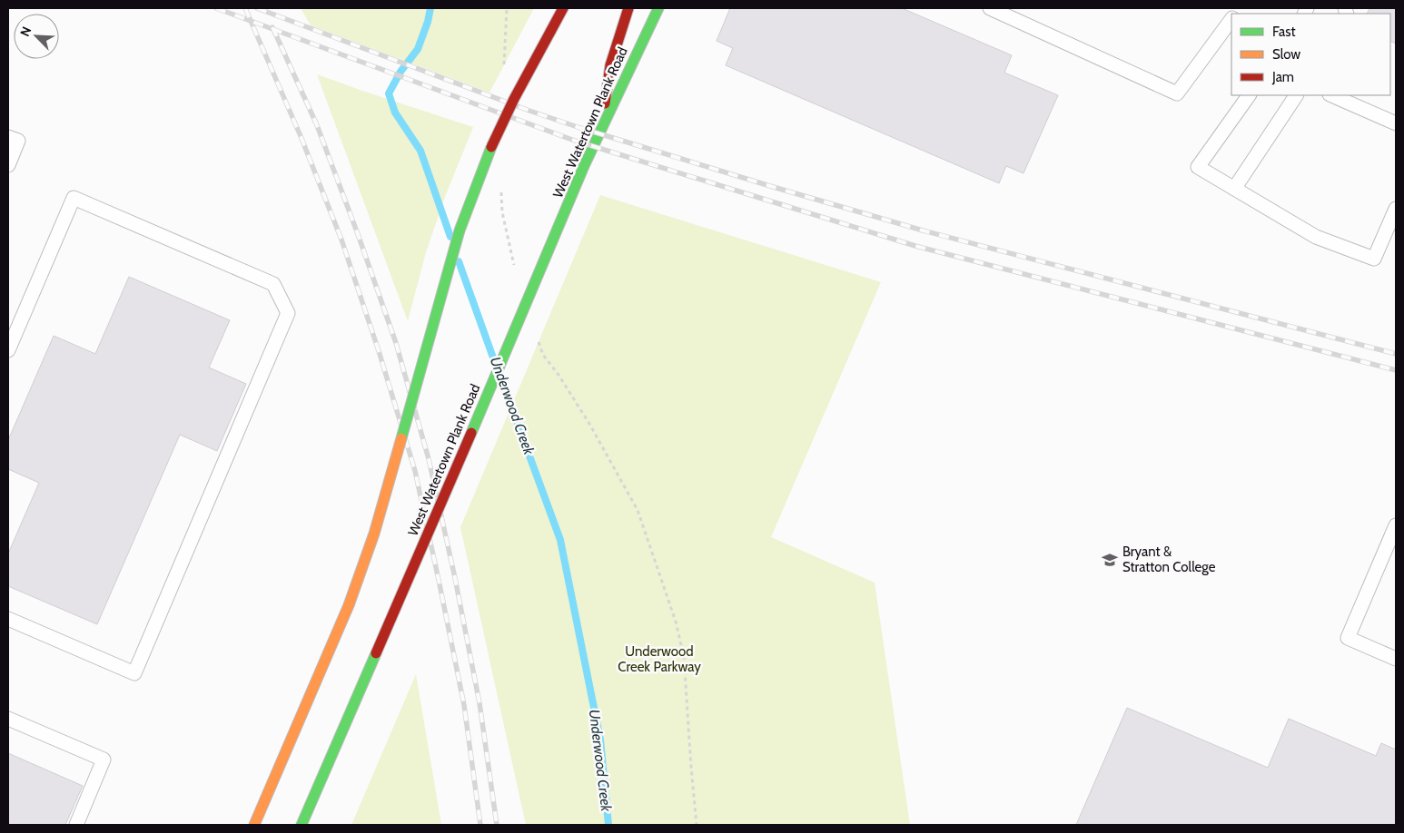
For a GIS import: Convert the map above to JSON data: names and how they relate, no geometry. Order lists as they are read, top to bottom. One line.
{"streets":{"street":["West Watertown Plank Road"]},"water":["Underwood Creek"],"parks":["Underwood Creek Parkway"],"places":{"school or university":["Bryant & Stratton College"]},"legend":["Fast","Slow","Jam"],"north":"top left"}
